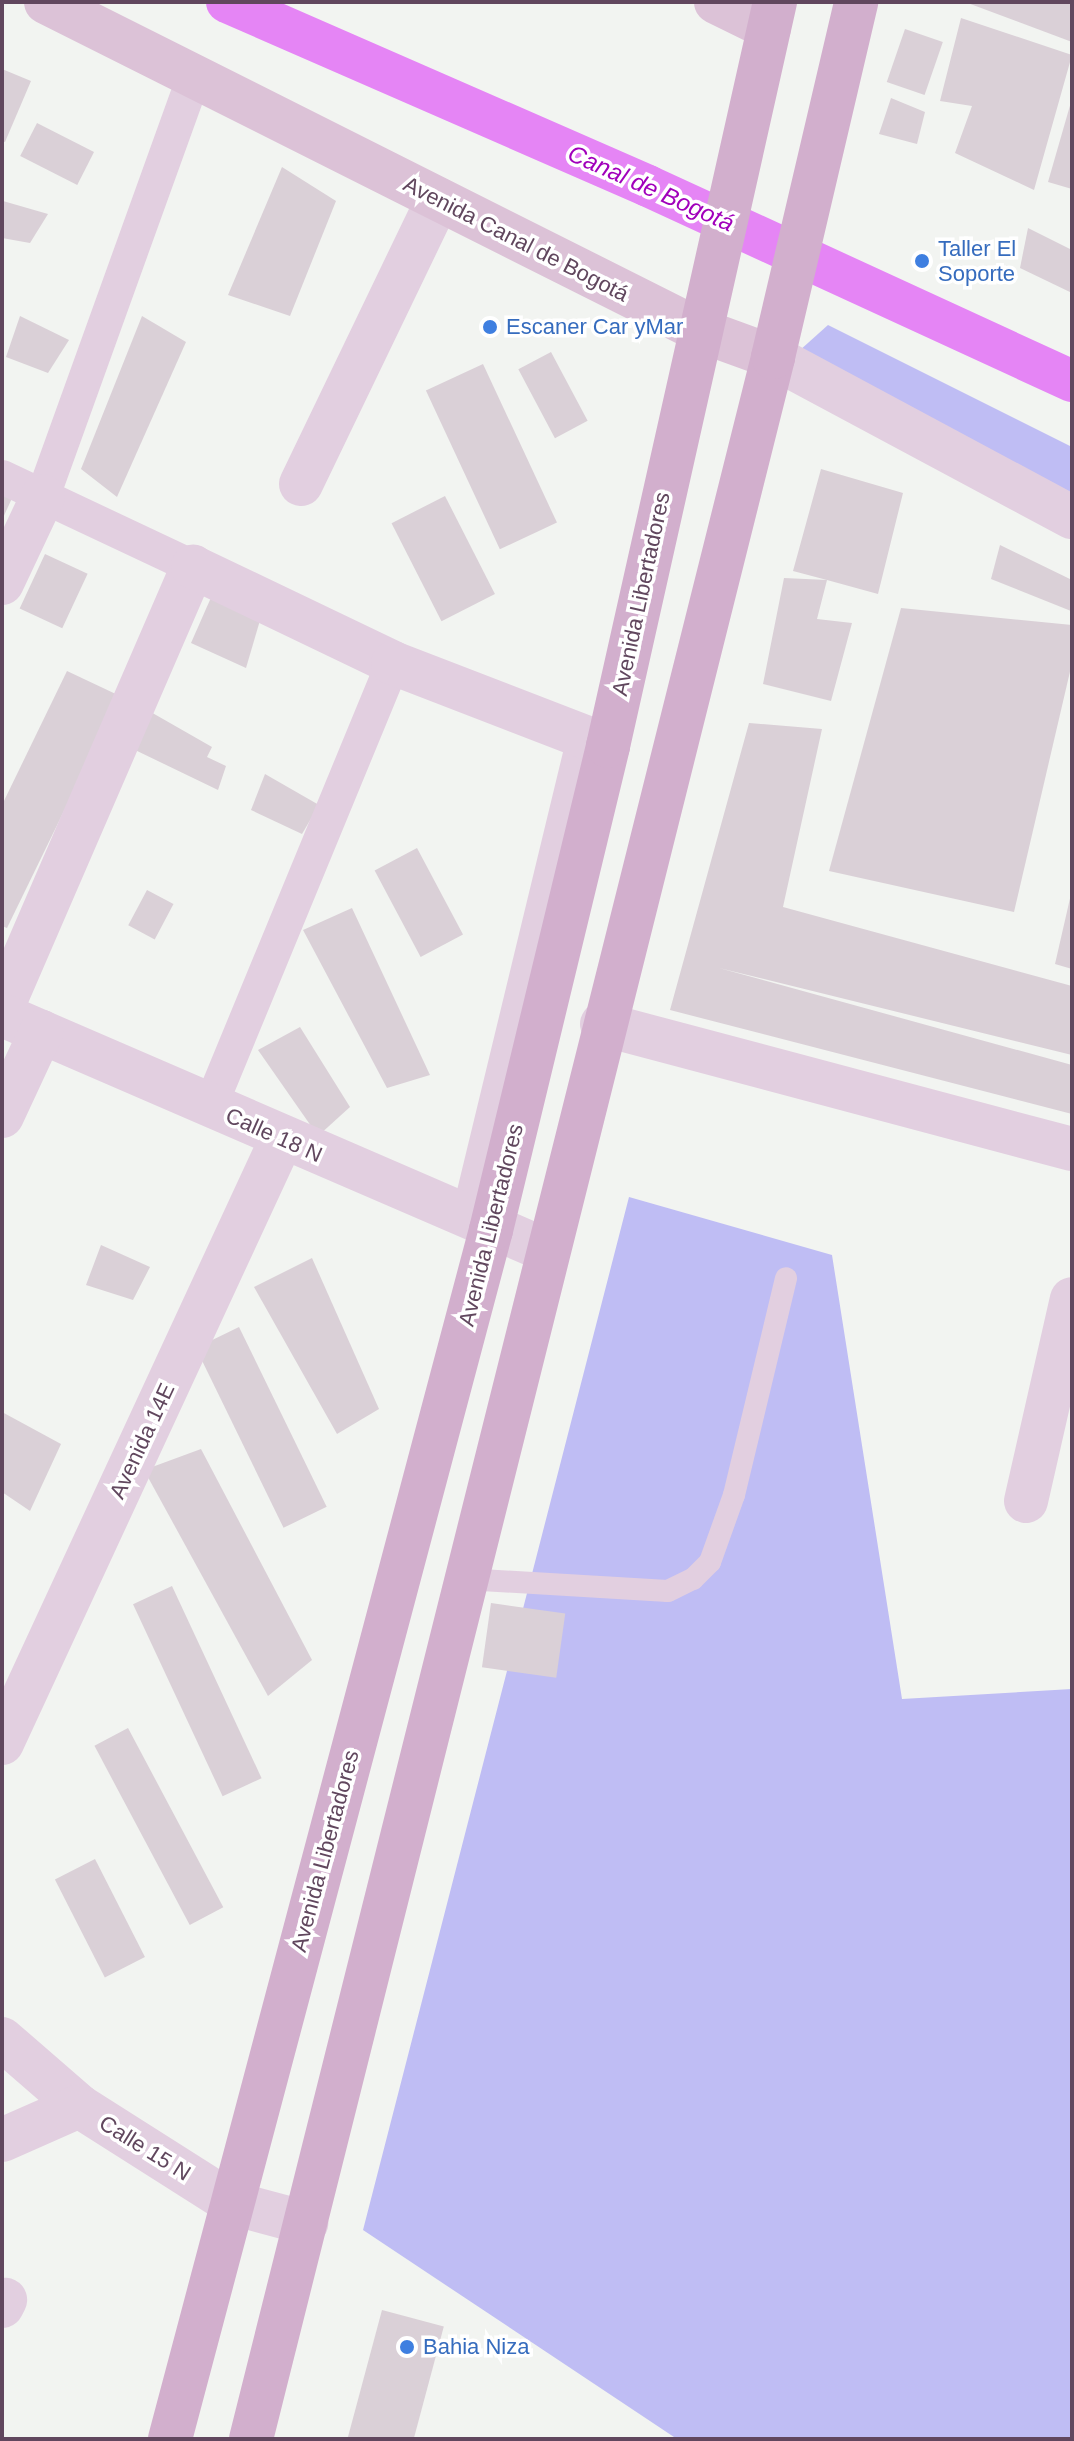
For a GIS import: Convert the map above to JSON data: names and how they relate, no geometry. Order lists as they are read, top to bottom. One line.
{"streets":{"main road":["Avenida Canal de Bogotá","Avenida Libertadores"],"street":["Calle 18 N","Avenida 14E","Calle 15 N"]},"crossings":[["Avenida Canal de Bogotá","Avenida Libertadores"],["Avenida Libertadores","Calle 18 N"],["Avenida Libertadores","Calle 15 N"],["Calle 18 N","Avenida 14E"]],"water":["Canal de Bogotá"],"places":["Taller El Soporte","Escaner Car yMar","Bahia Niza"]}
